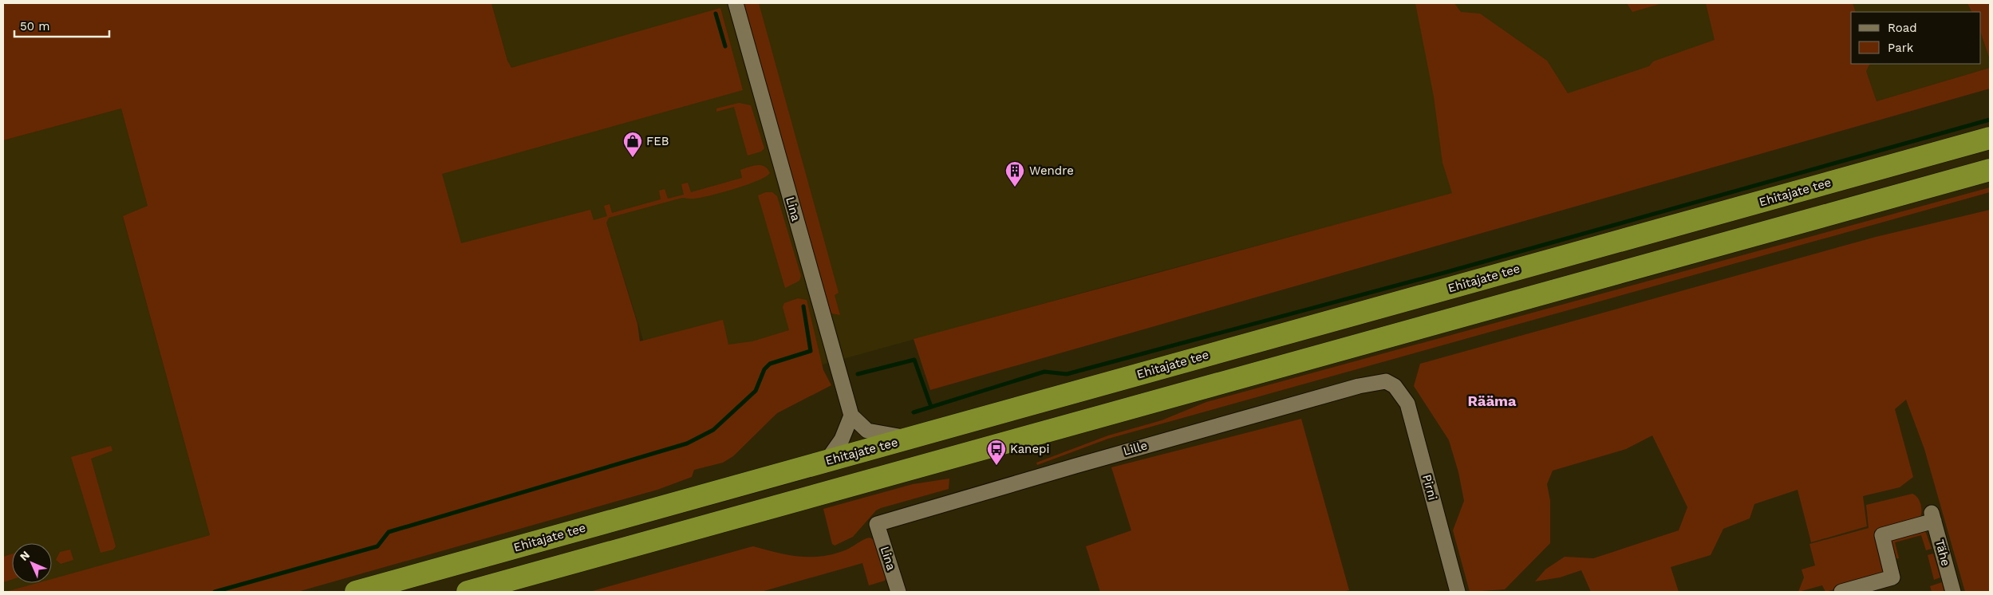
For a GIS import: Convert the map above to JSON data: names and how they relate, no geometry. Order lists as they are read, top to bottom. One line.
{"streets":{"highway":["Ehitajate tee"],"street":["Lina","Lille","Pirni","Tähe"]},"crossings":[["Lina","Lille"],["Lille","Pirni"]],"districts":["Rääma"],"places":{"shop":["FEB"],"building":["Wendre"],"bus stop":["Kanepi"]},"legend":["Road","Park"],"scale_bar":"50 m","north":"top left"}
